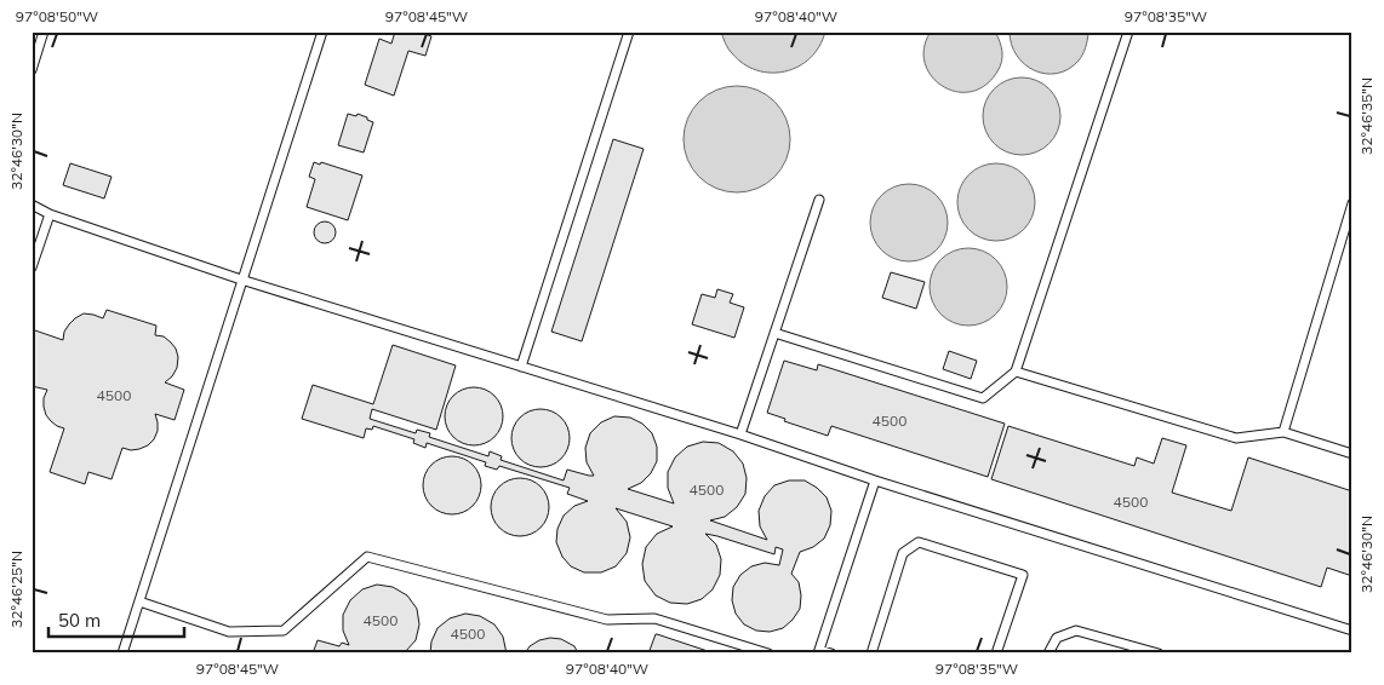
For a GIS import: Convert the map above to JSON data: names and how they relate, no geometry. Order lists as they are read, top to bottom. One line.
{"house_numbers":["4500","4500","4500","4500","4500","4500"],"scale_bar":"50 m","coordinates":["97°08'50\"W","97°08'45\"W","97°08'40\"W","97°08'35\"W","32°46'35\"N","32°46'30\"N","32°46'25\"N"]}
